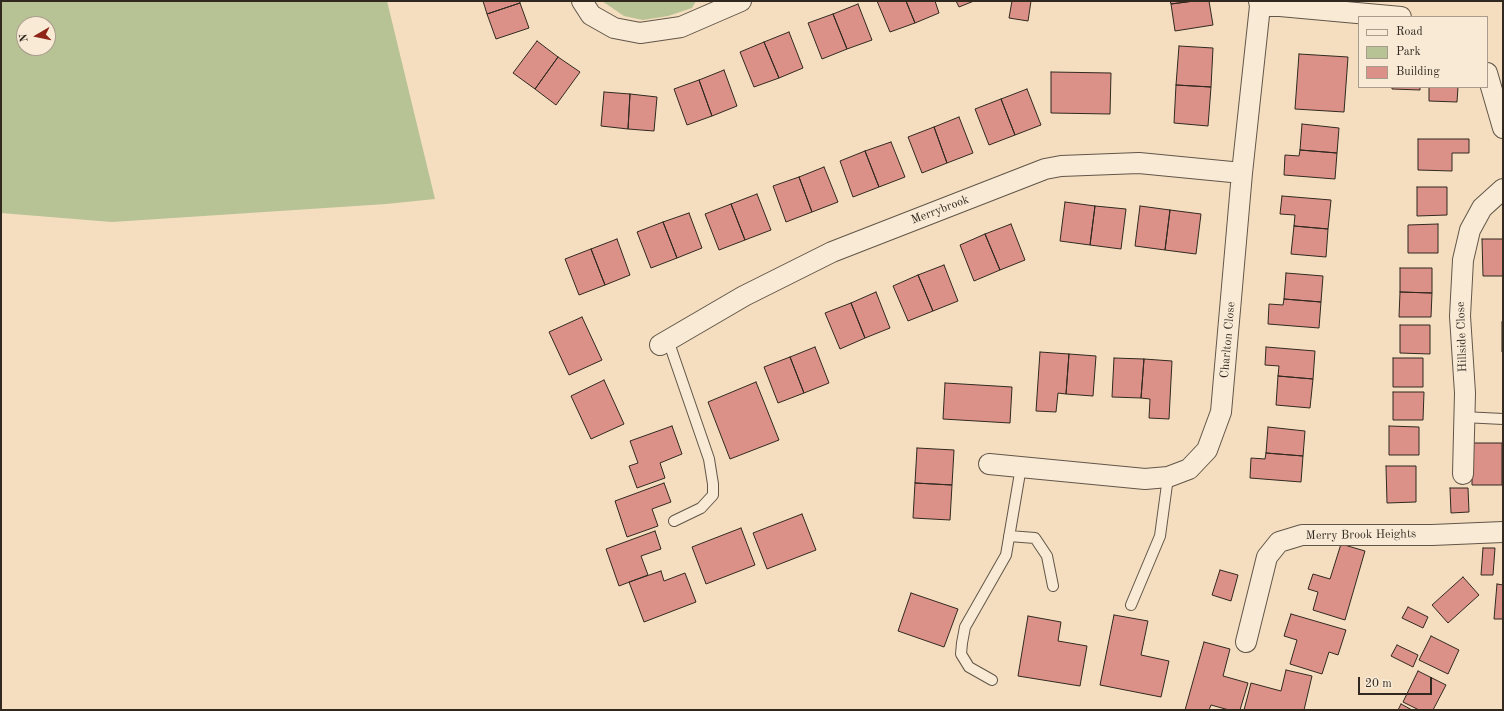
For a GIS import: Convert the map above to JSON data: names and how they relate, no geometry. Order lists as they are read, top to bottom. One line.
{"streets":{"street":["Merrybrook","Hillside Close","Charlton Close","Merry Brook Heights"]},"crossings":[["Merrybrook","Charlton Close"]],"legend":["Road","Park","Building"],"scale_bar":"20 m","north":"left"}
